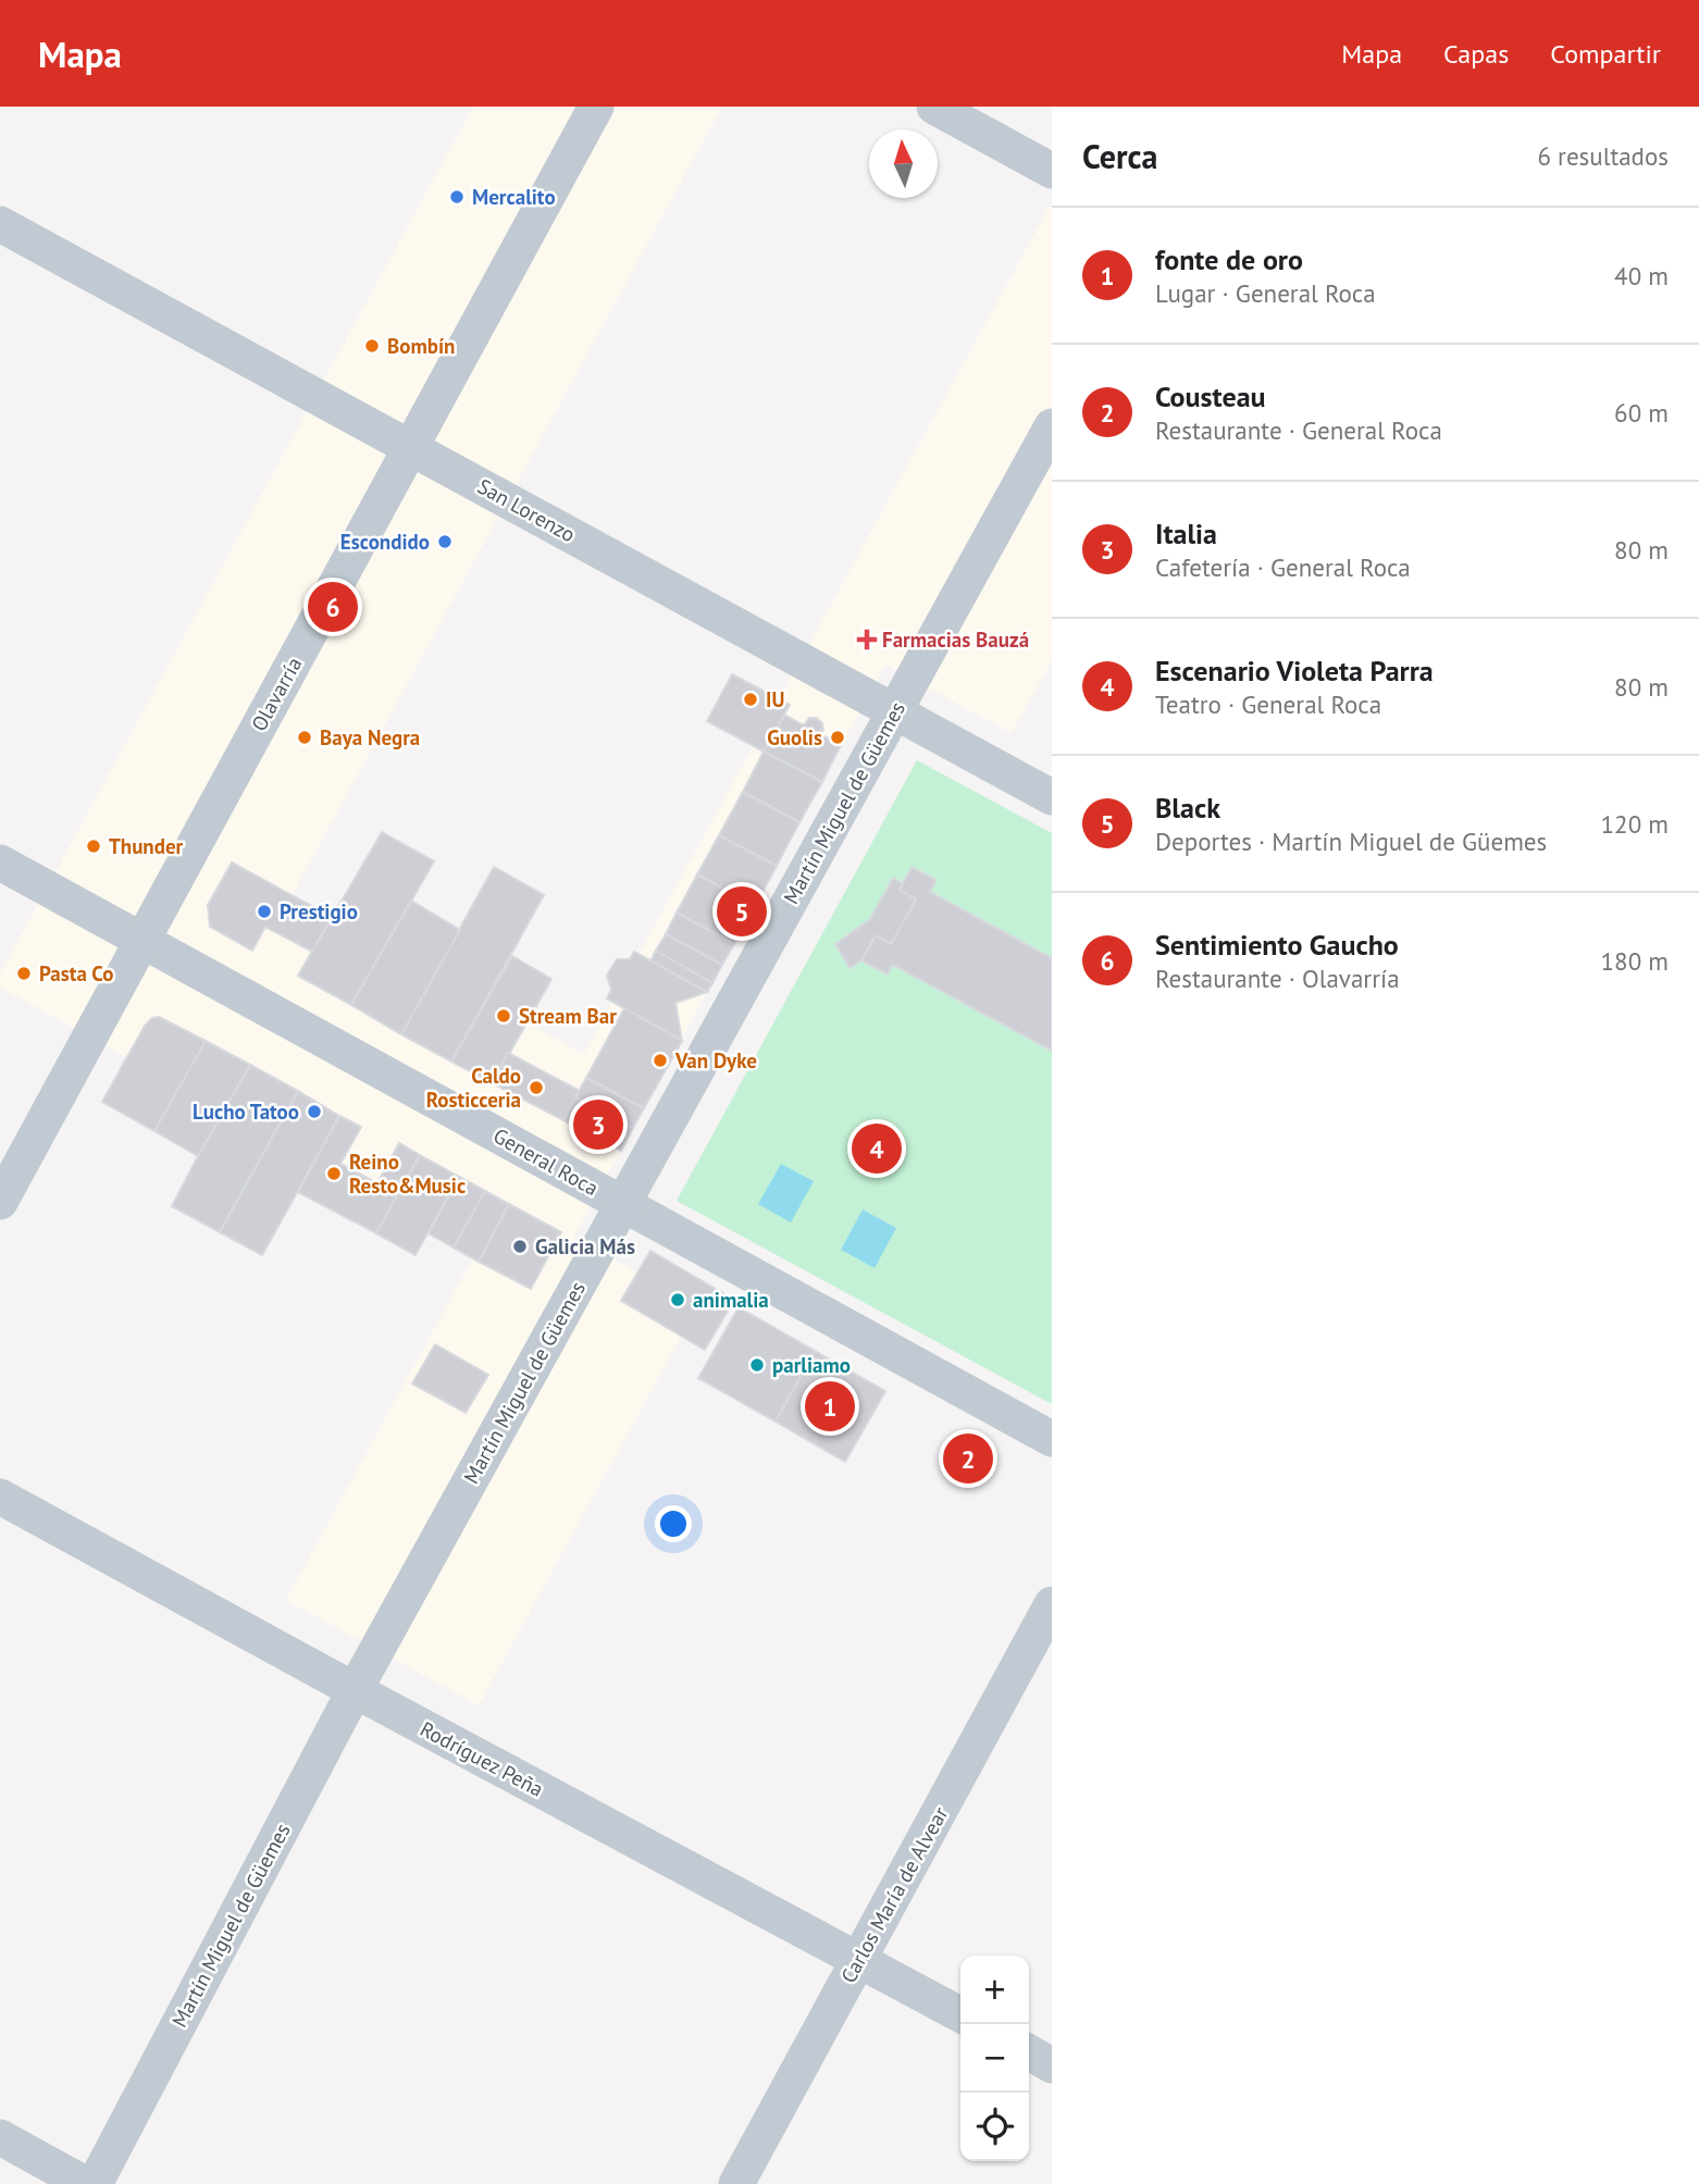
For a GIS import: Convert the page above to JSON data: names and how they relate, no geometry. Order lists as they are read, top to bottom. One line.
{"streets":{"street":["San Lorenzo","Olavarría","Martín Miguel de Güemes","General Roca","Rodríguez Peña","Carlos María de Alvear"]},"crossings":[["San Lorenzo","Olavarría"],["San Lorenzo","Martín Miguel de Güemes"],["Olavarría","General Roca"],["Martín Miguel de Güemes","General Roca"],["Martín Miguel de Güemes","Rodríguez Peña"],["Rodríguez Peña","Carlos María de Alvear"]],"places":{"other":["Mercalito","Bombín","Escondido","IU","Baya Negra","Guolis","Thunder","Prestigio","Pasta Co","Stream Bar","Van Dyke","Caldo Rosticceria","Lucho Tatoo","Reino Resto&Music","Galicia Más","animalia","parliamo"],"health":["Farmacias Bauzá"]},"north":"top","page":{"header":"Mapa","nav":["Mapa","Capas","Compartir"],"heading":["Cerca","6 resultados"],"list":[{"mark":"1","name":"fonte de oro","note":"Lugar · General Roca","value":"40 m"},{"mark":"2","name":"Cousteau","note":"Restaurante · General Roca","value":"60 m"},{"mark":"3","name":"Italia","note":"Cafetería · General Roca","value":"80 m"},{"mark":"4","name":"Escenario Violeta Parra","note":"Teatro · General Roca","value":"80 m"},{"mark":"5","name":"Black","note":"Deportes · Martín Miguel de Güemes","value":"120 m"},{"mark":"6","name":"Sentimiento Gaucho","note":"Restaurante · Olavarría","value":"180 m"}],"pins":["6","5","3","4","1","2"],"map_buttons":["+","−"]}}
